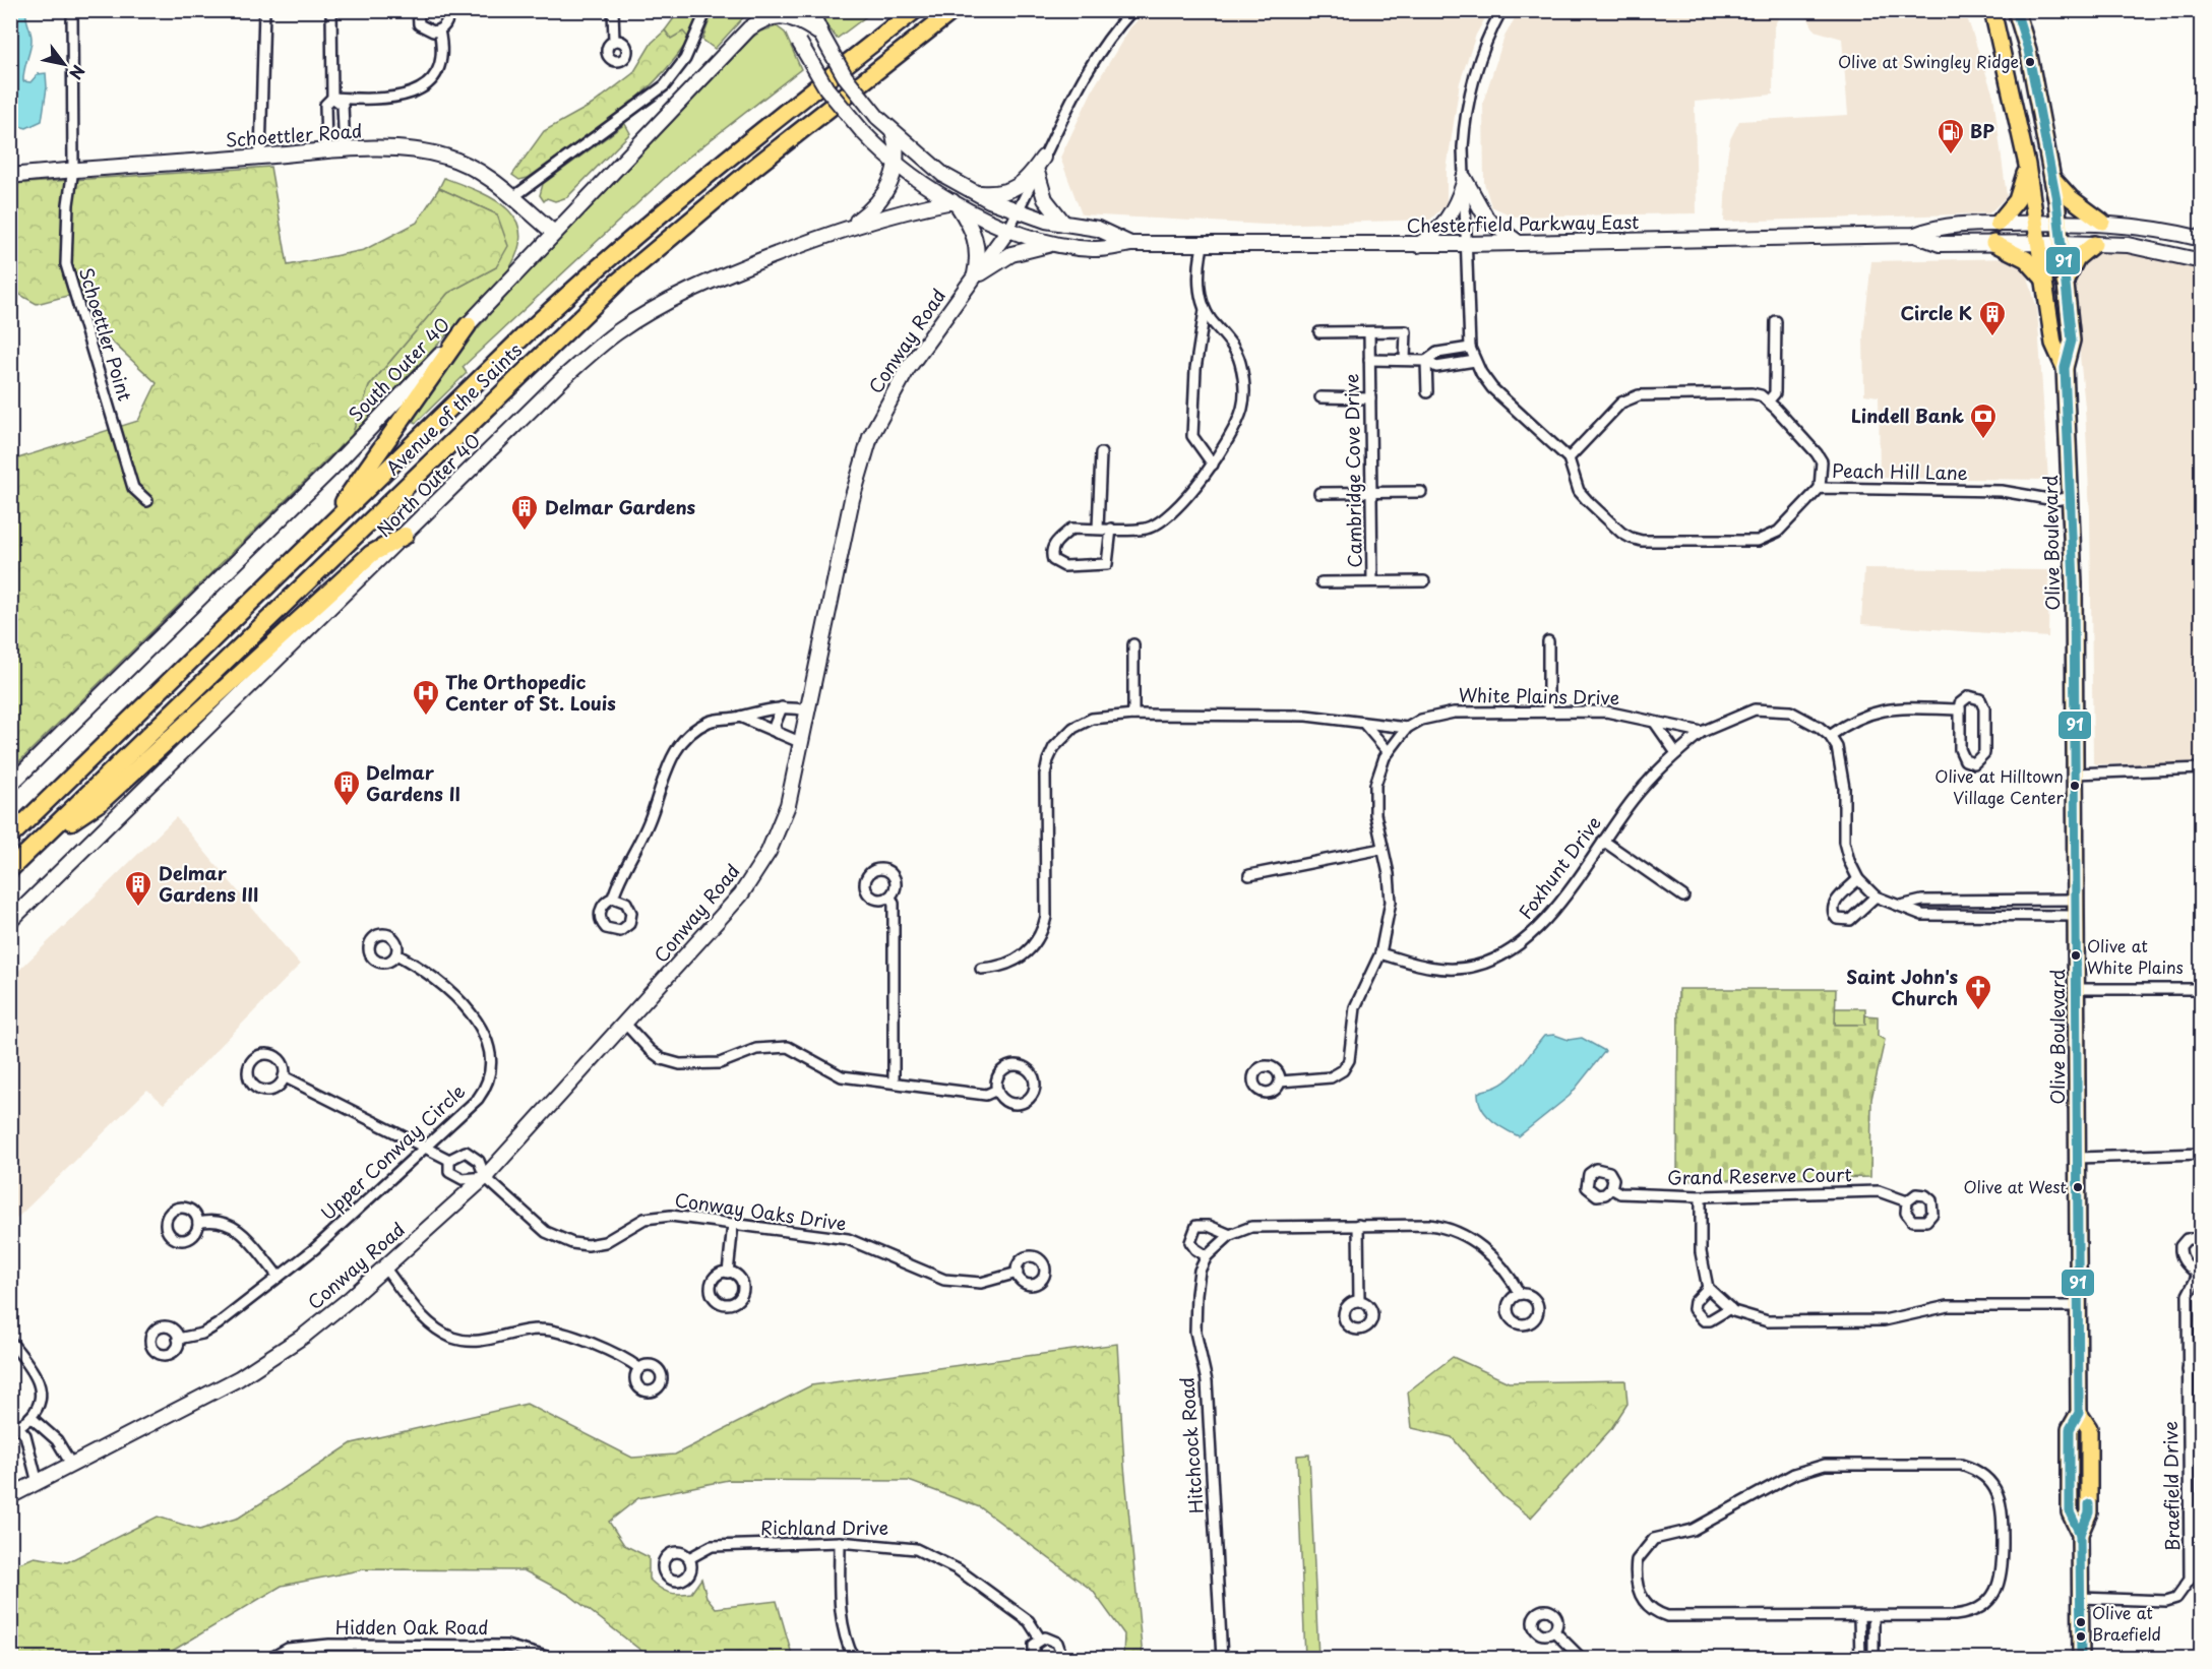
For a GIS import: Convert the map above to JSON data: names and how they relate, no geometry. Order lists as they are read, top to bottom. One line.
{"streets":{"highway":["Avenue of the Saints"],"main road":["Olive Boulevard"],"street":["Schoettler Road","Chesterfield Parkway East","Schoettler Point","Conway Road","South Outer 40","Cambridge Cove Drive","Peach Hill Lane","North Outer 40","White Plains Drive","Foxhunt Drive","Upper Conway Circle","Grand Reserve Court","Conway Oaks Drive","Hitchcock Road","Braefield Drive","Richland Drive","Hidden Oak Road"]},"crossings":[["Schoettler Road","Schoettler Point"],["Schoettler Road","South Outer 40"],["Chesterfield Parkway East","Conway Road"],["Chesterfield Parkway East","South Outer 40"],["Chesterfield Parkway East","Peach Hill Lane"],["Chesterfield Parkway East","North Outer 40"],["Chesterfield Parkway East","Olive Boulevard"],["Conway Road","Conway Oaks Drive"],["Cambridge Cove Drive","Peach Hill Lane"],["Peach Hill Lane","Olive Boulevard"],["Olive Boulevard","Braefield Drive"],["White Plains Drive","Foxhunt Drive"]],"places":{"other":["Olive at Swingley Ridge","Olive at Hilltown Village Center","Olive at White Plains","Olive at West","Olive at Braefield"],"fuel station":["BP"],"building":["Circle K","Delmar Gardens","Delmar Gardens II","Delmar Gardens III"],"bank":["Lindell Bank"],"hospital":["The Orthopedic Center of St. Louis"],"church":["Saint John's Church"]},"lines":["transit line 91"],"north":"bottom right"}
